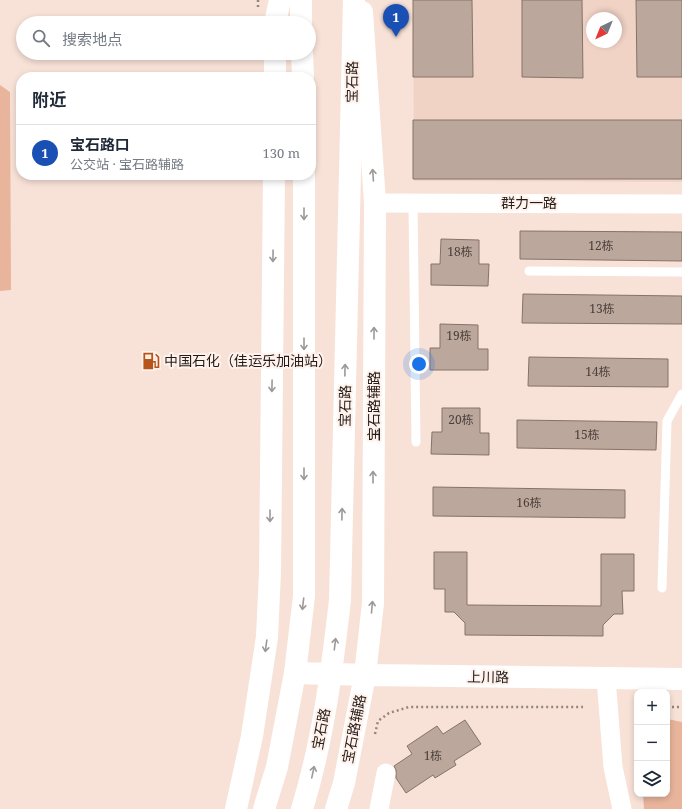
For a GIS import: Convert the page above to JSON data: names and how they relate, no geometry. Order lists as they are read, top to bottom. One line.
{"streets":{"main road":["宝石路","宝石路辅路","上川路"],"street":["群力一路"]},"crossings":[["宝石路","上川路"],["群力一路","宝石路辅路"],["宝石路辅路","上川路"]],"places":{"fuel station":["中国石化（佳运乐加油站）"]},"house_numbers":["12栋","18栋","13栋","19栋","14栋","20栋","15栋","16栋","1栋"],"north":"bottom left","page":{"pins":"1","search":"搜索地点","heading":"附近","list":[{"mark":"1","name":"宝石路口","note":"公交站 · 宝石路辅路","value":"130 m"}],"map_buttons":["+","−"]}}
